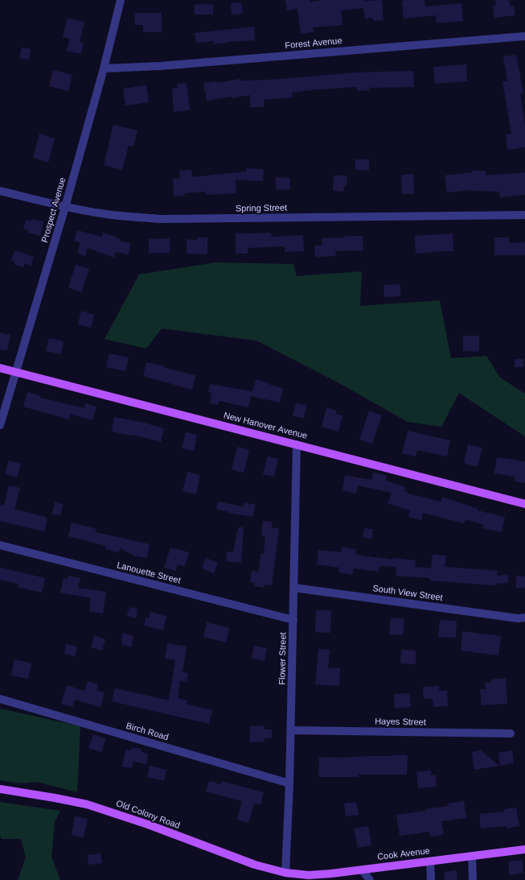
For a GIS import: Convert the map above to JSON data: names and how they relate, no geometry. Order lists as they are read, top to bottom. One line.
{"streets":{"main road":["New Hanover Avenue","Old Colony Road","Cook Avenue"],"street":["Forest Avenue","Spring Street","Prospect Avenue","Lanouette Street","South View Street","Flower Street","Hayes Street","Birch Road"]},"crossings":[["Forest Avenue","Prospect Avenue"],["Spring Street","Prospect Avenue"],["Prospect Avenue","New Hanover Avenue"],["New Hanover Avenue","Flower Street"],["Lanouette Street","Flower Street"],["South View Street","Flower Street"],["Flower Street","Hayes Street"],["Flower Street","Birch Road"],["Flower Street","Old Colony Road"],["Flower Street","Cook Avenue"],["Old Colony Road","Cook Avenue"]]}
